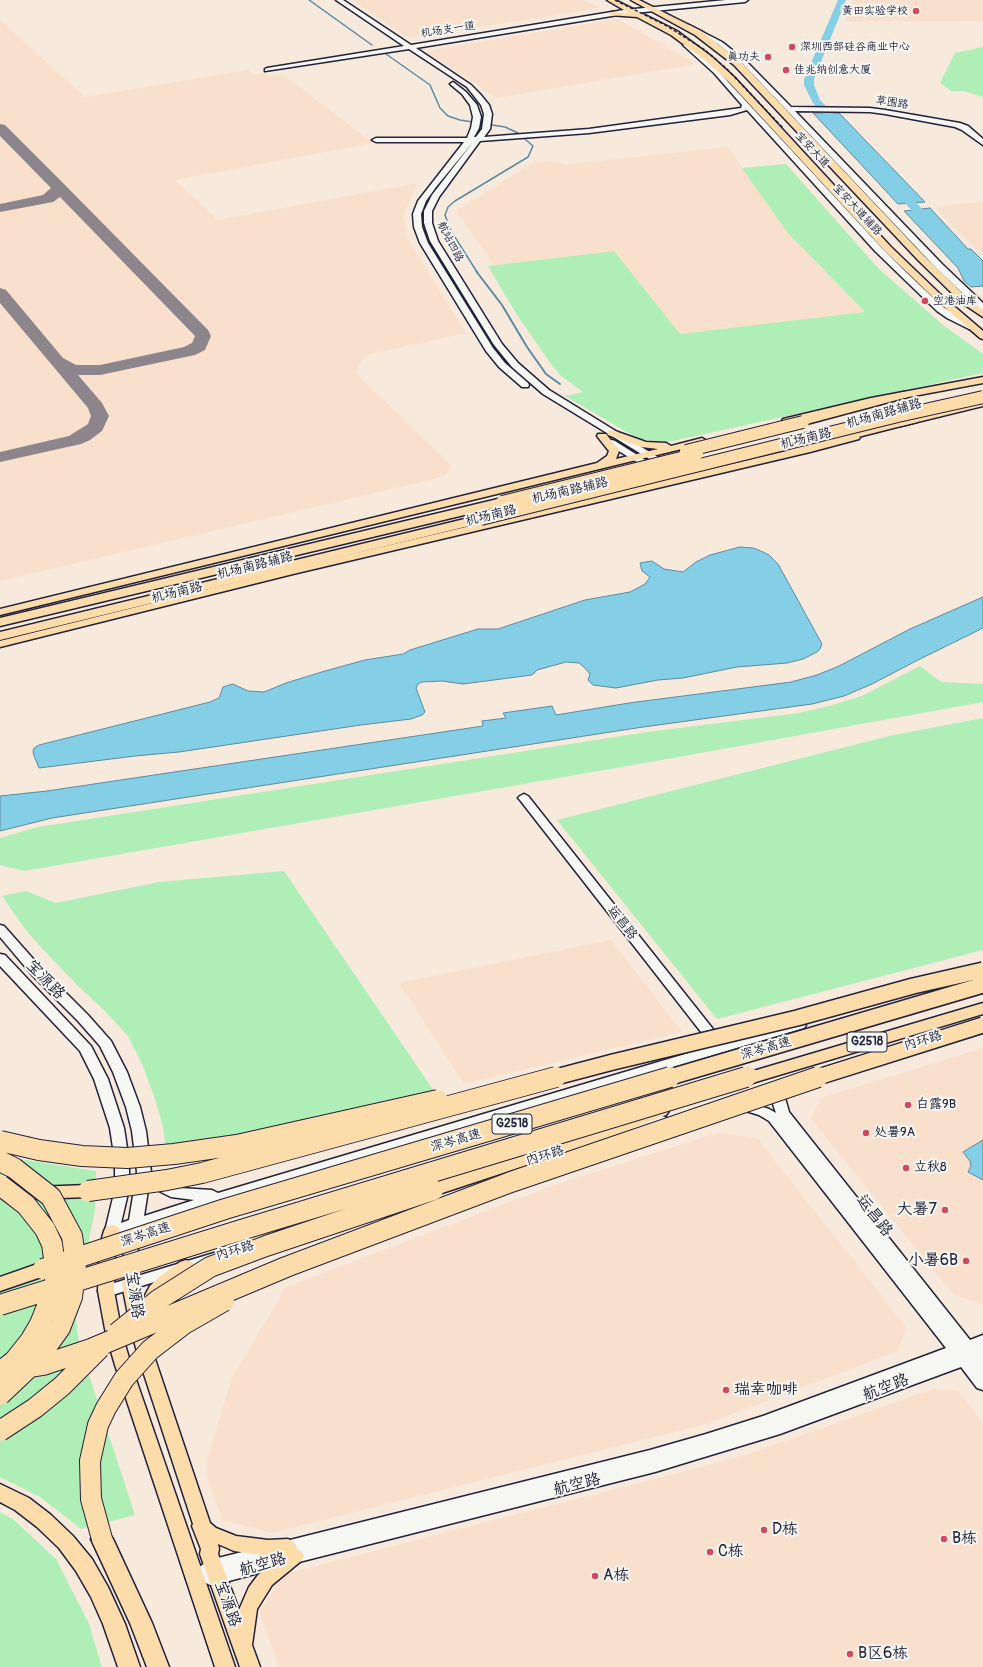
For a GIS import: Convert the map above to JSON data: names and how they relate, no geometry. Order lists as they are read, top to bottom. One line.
{"streets":{"highway":["机场南路","G2518","深岑高速"],"main road":["宝安大道","机场南路辅路","宝源路"],"street":["机场支一道","草围路","宝安大道辅路","航站四路","运昌路","内环路","航空路"]},"crossings":[["机场支一道","宝安大道"],["机场支一道","航站四路"],["草围路","宝安大道辅路"],["宝安大道","宝安大道辅路"],["航站四路","机场南路辅路"],["运昌路","内环路"],["运昌路","航空路"],["宝源路","内环路"],["宝源路","航空路"]],"places":["黄田实验学校","深圳西部硅谷商业中心","真功夫","佳兆纳创意大厦","空港油库","白露9B","处暑9A","立秋8","大暑7","小暑6B","瑞幸咖啡","D栋","B栋","C栋","A栋","B区6栋"]}
